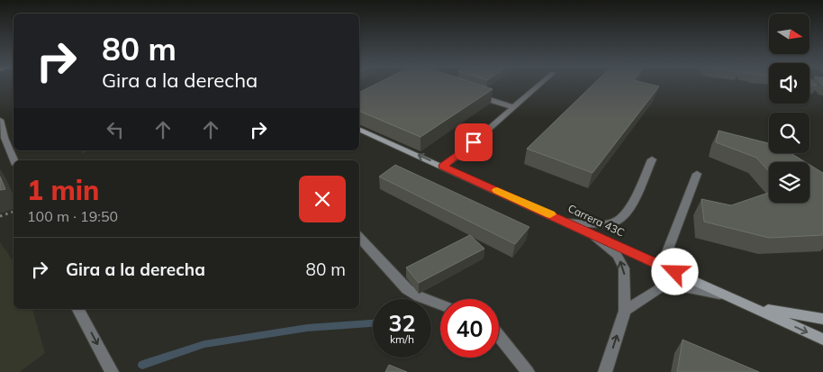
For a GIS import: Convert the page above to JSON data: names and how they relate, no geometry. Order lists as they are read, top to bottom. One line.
{"streets":{"street":["Carrera 43C"]},"north":"right","page":{"turn":["80 m","Gira a la derecha"],"heading":["1 min","100 m · 19:50"],"list":[{"name":"Gira a la derecha","value":"80 m"}],"speed":"32 km/h","limit":"40"}}
